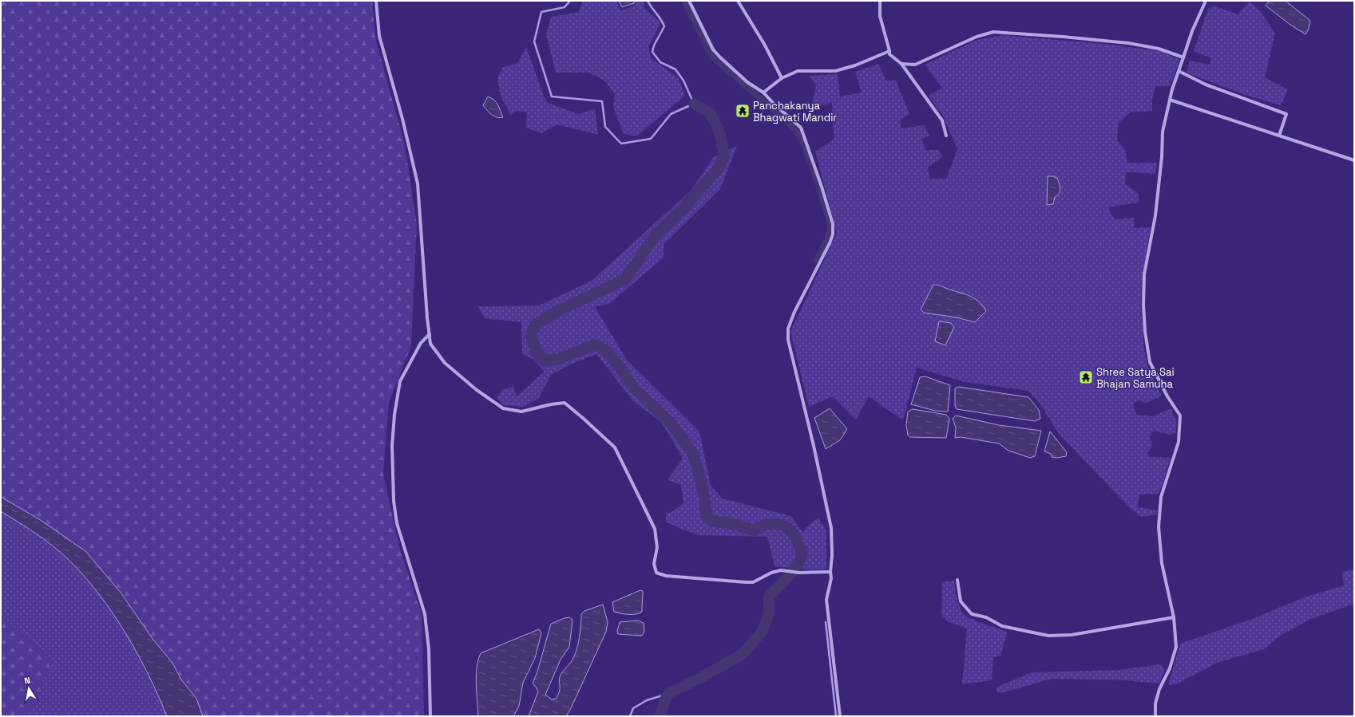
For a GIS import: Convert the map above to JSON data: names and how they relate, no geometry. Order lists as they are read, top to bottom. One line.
{"places":{"temple":["Panchakanya Bhagwati Mandir","Shree Satya Sai Bhajan Samuha"]},"north":"top"}
